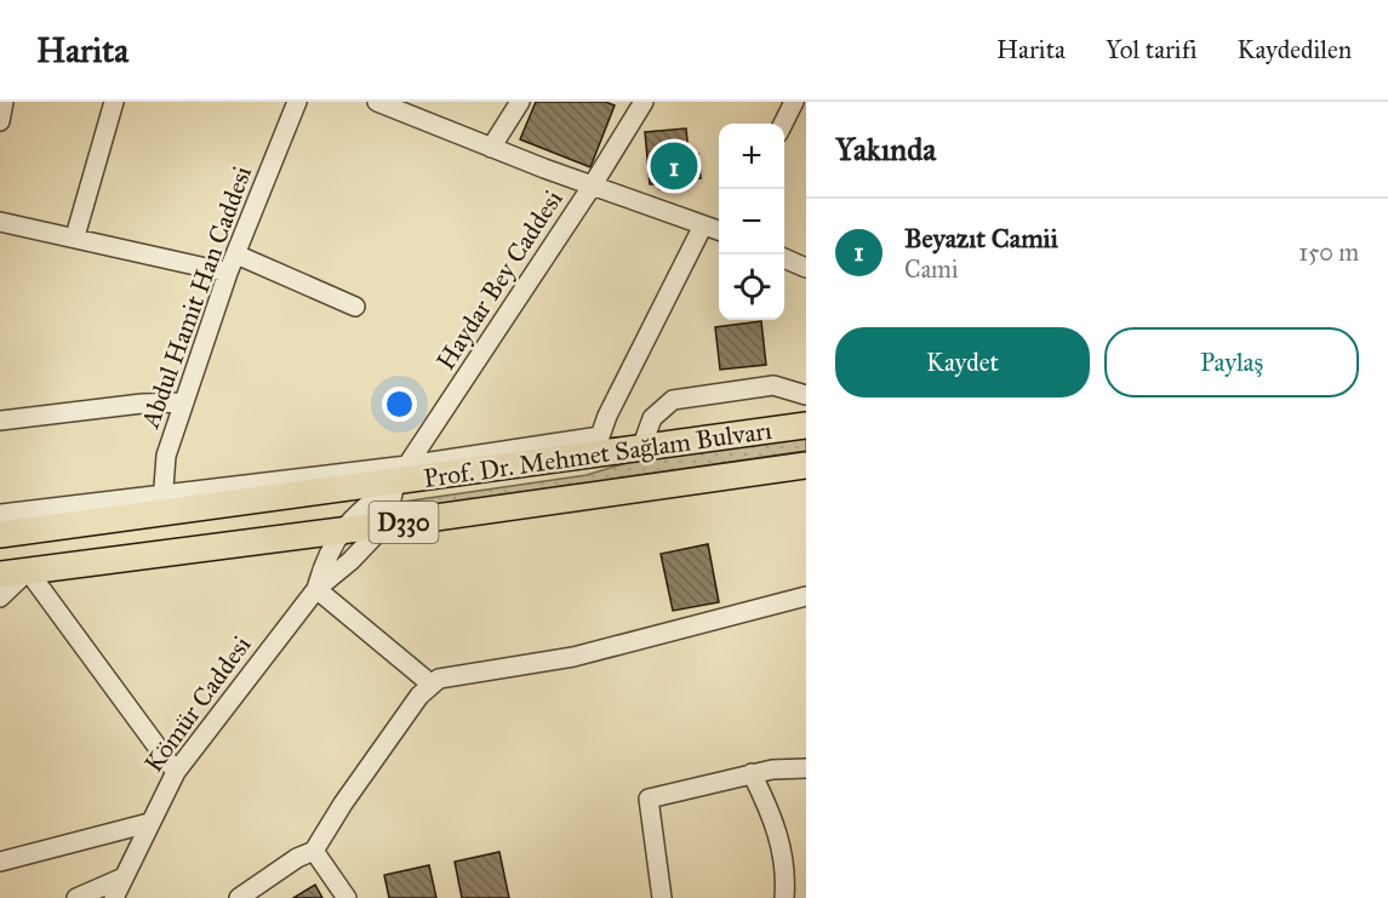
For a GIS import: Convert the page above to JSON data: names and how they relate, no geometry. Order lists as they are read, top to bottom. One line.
{"streets":{"highway":["Prof. Dr. Mehmet Sağlam Bulvarı","D330"],"street":["Haydar Bey Caddesi","Abdul Hamit Han Caddesi","Kömür Caddesi"]},"crossings":[["Haydar Bey Caddesi","Prof. Dr. Mehmet Sağlam Bulvarı"],["Abdul Hamit Han Caddesi","Prof. Dr. Mehmet Sağlam Bulvarı"]],"page":{"header":"Harita","nav":["Harita","Yol tarifi","Kaydedilen"],"heading":"Yakında","map_buttons":["+","−"],"pins":"1","list":[{"mark":"1","name":"Beyazıt Camii","note":"Cami","value":"150 m"}],"buttons":["Kaydet","Paylaş"]}}
